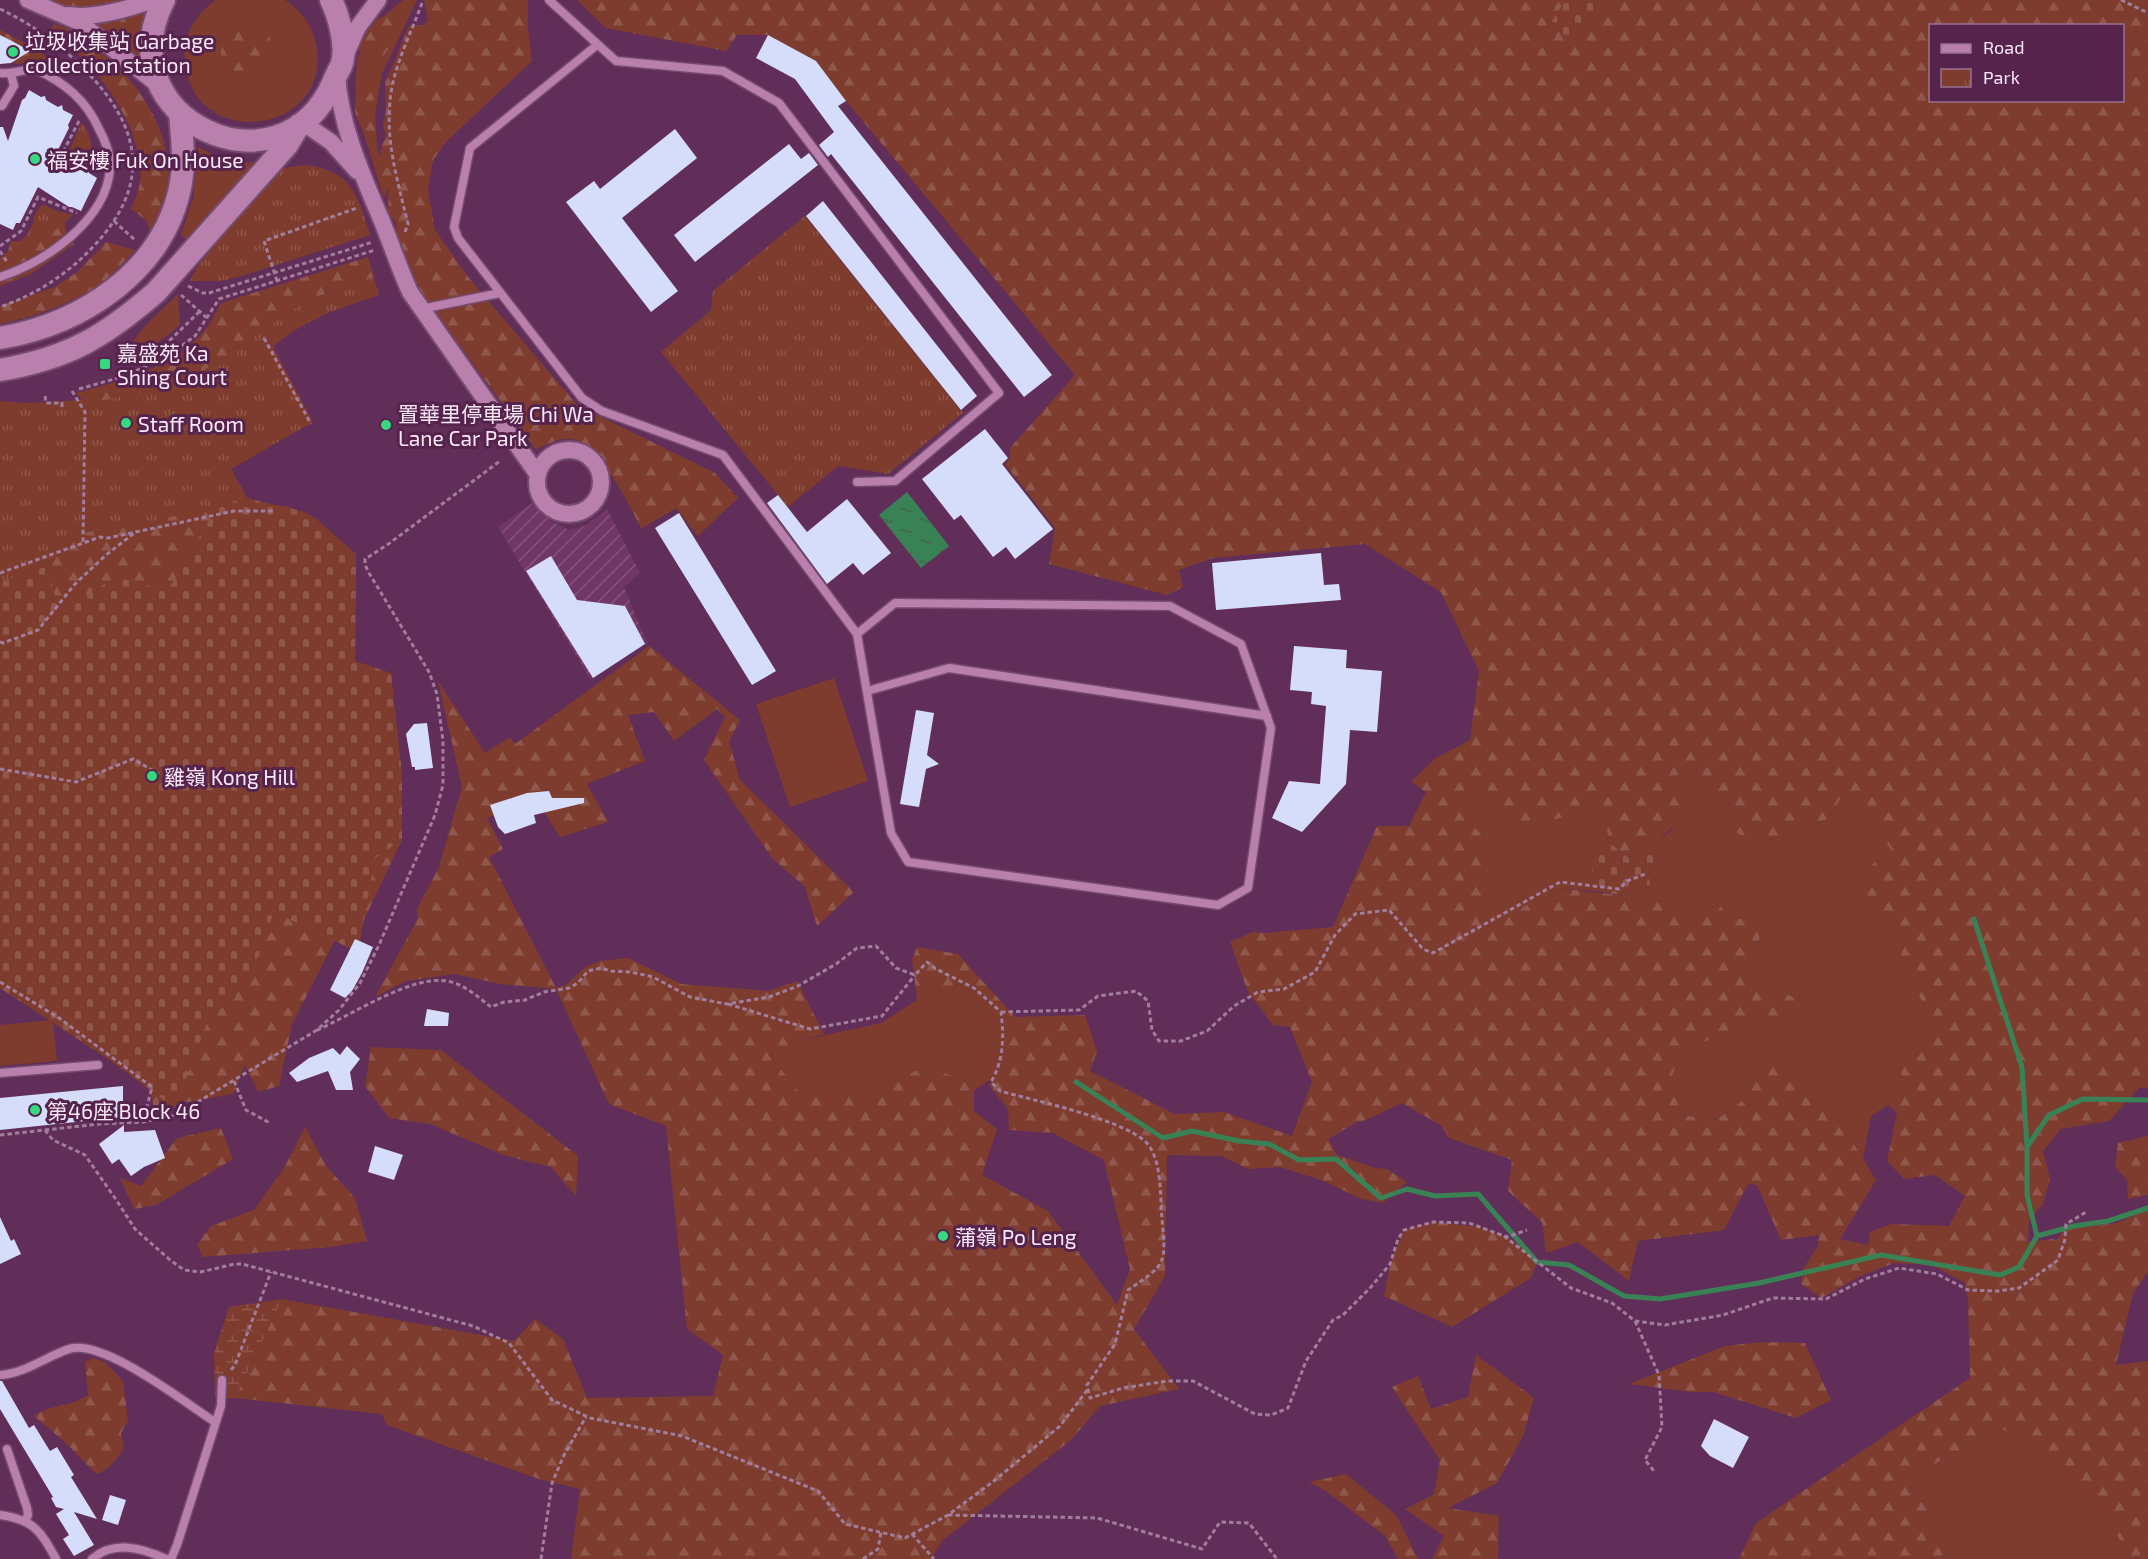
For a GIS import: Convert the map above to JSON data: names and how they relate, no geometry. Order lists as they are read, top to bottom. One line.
{"places":{"other":["垃圾收集站 Garbage collection station","福安樓 Fuk On House","Staff Room","置華里停車場 Chi Wa Lane Car Park","雞嶺 Kong Hill","第46座 Block 46","蒲嶺 Po Leng"],"transit":["嘉盛苑 Ka Shing Court"]},"legend":["Road","Park"]}
